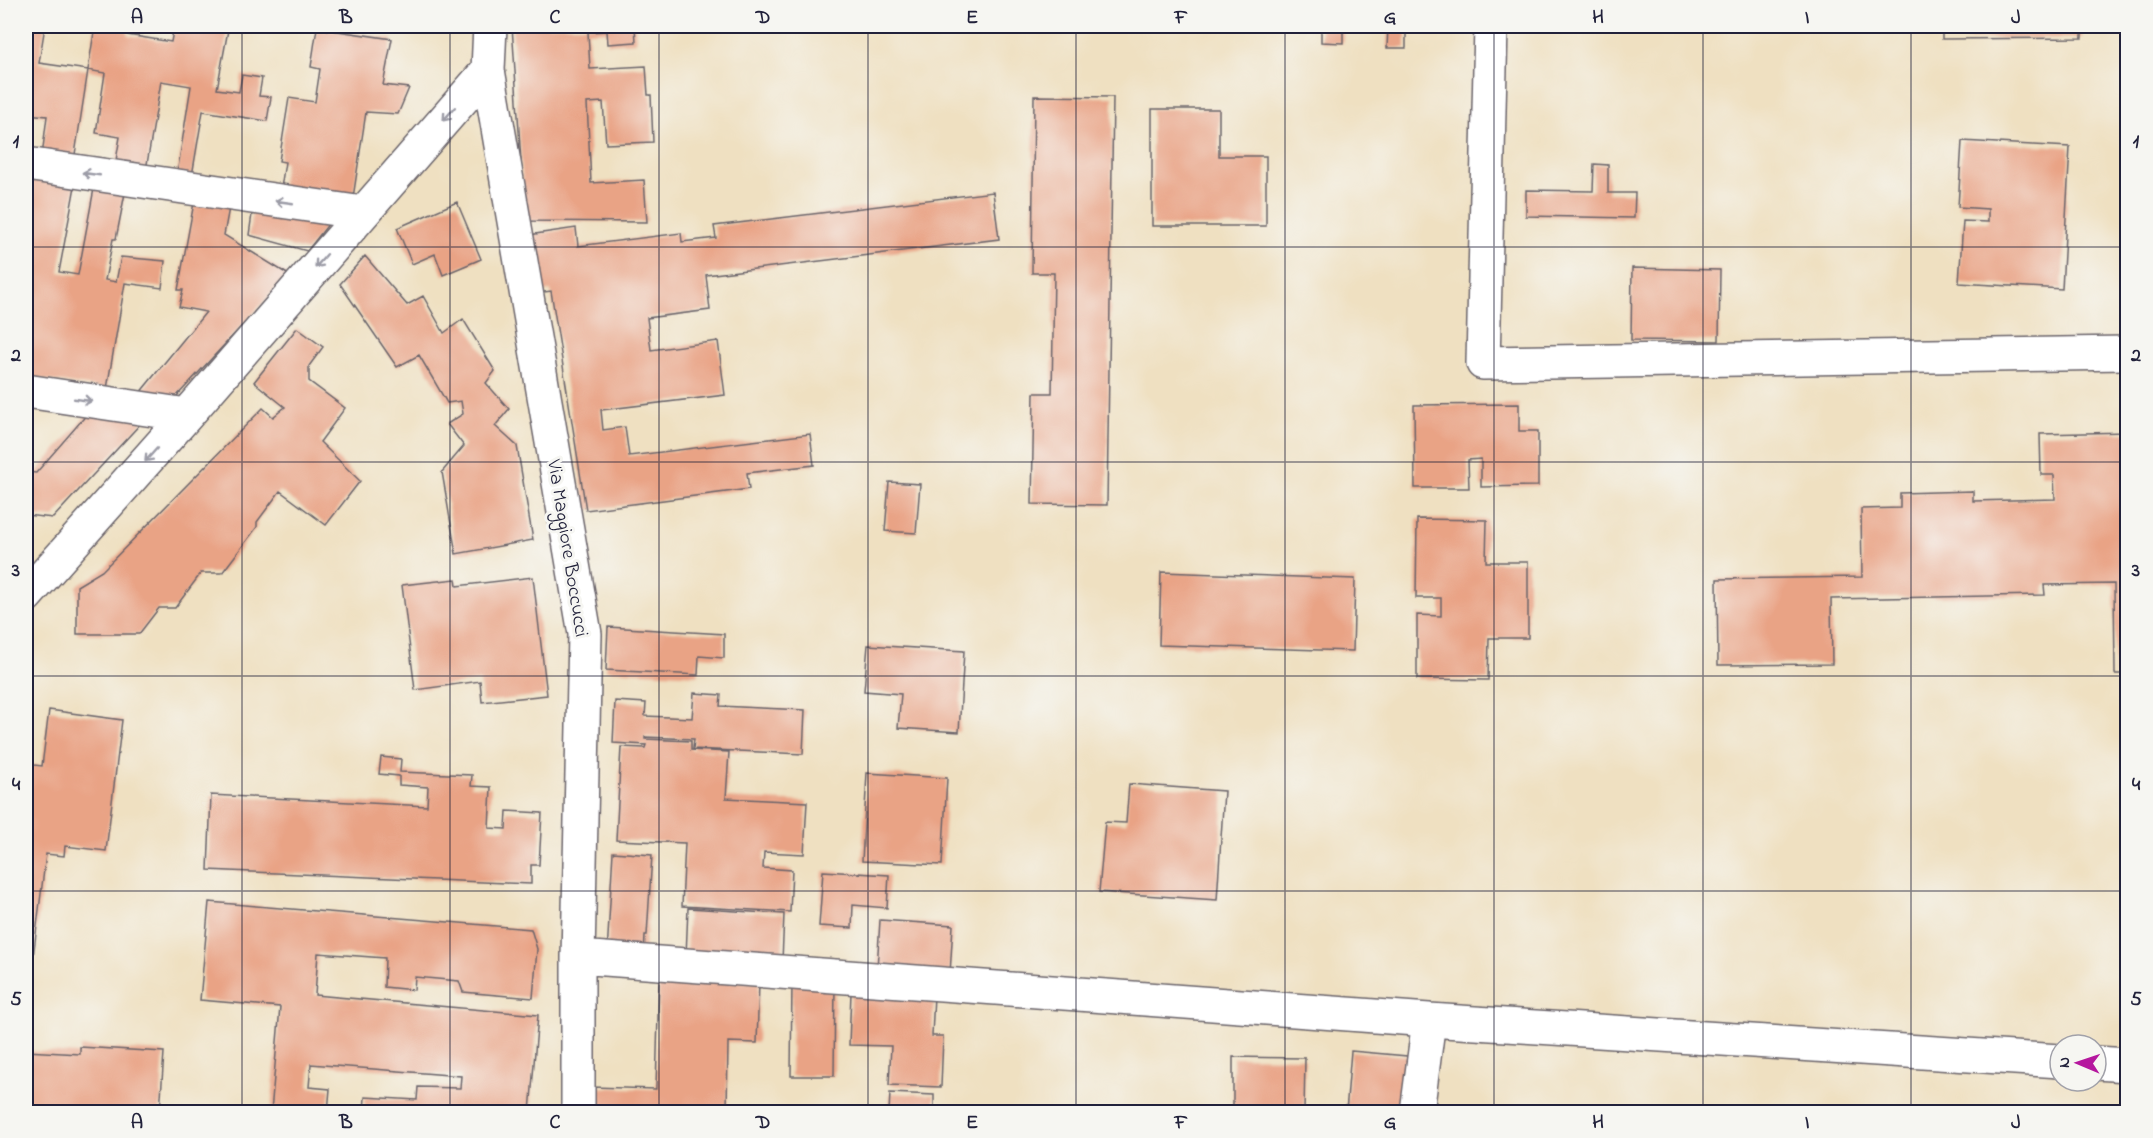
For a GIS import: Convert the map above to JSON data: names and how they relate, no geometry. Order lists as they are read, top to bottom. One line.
{"streets":{"street":["Via Maggiore Boccucci"]},"north":"left","grid":{"columns":["A","B","C","D","E","F","G","H","I","J"],"rows":["1","2","3","4","5"]}}
